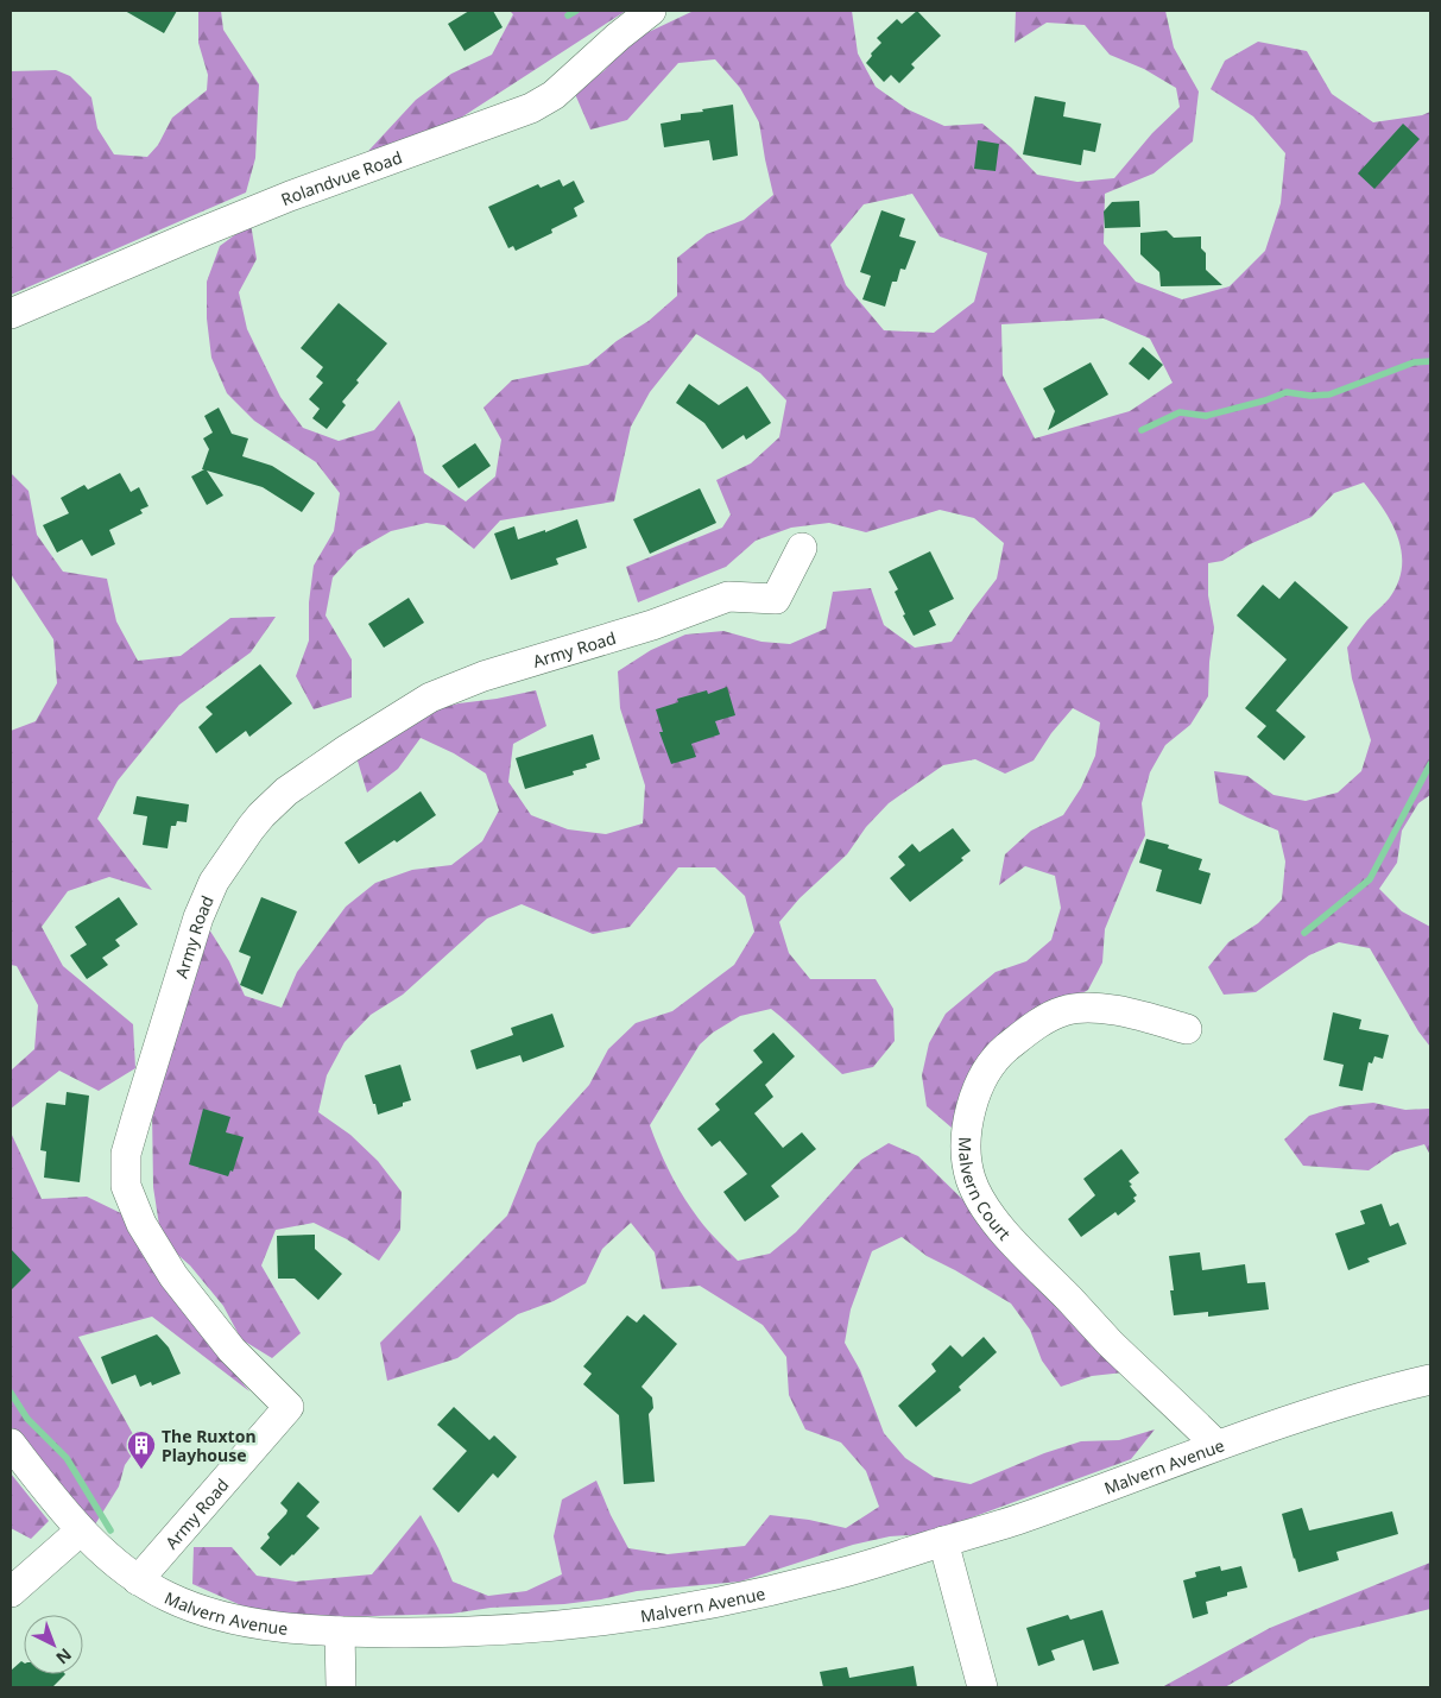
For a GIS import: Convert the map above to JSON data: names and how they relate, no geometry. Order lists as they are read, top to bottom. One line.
{"streets":{"street":["Rolandvue Road","Army Road","Malvern Court","Malvern Avenue"]},"crossings":[["Army Road","Malvern Avenue"],["Malvern Court","Malvern Avenue"]],"places":{"building":["The Ruxton Playhouse"]},"north":"bottom right"}
